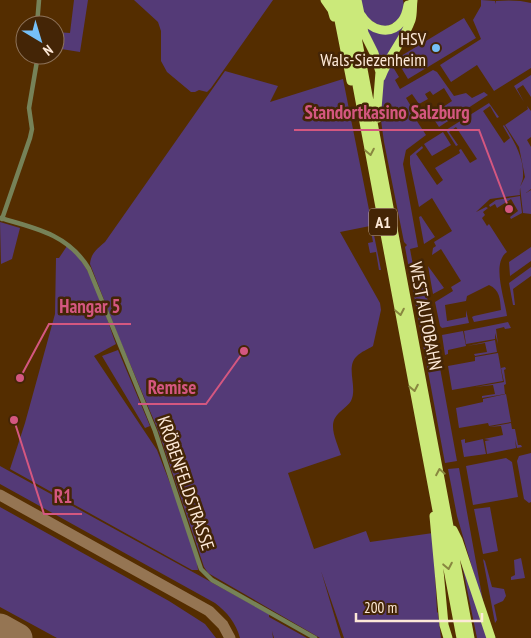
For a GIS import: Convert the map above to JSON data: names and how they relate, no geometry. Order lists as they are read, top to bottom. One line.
{"streets":{"highway":["A1","WEST AUTOBAHN"],"street":["KRÖBENFELDSTRASSE"]},"places":["HSV Wals-Siezenheim","Standortkasino Salzburg","Remise","Hangar 5","R1"],"scale_bar":"200 m","north":"bottom right"}
